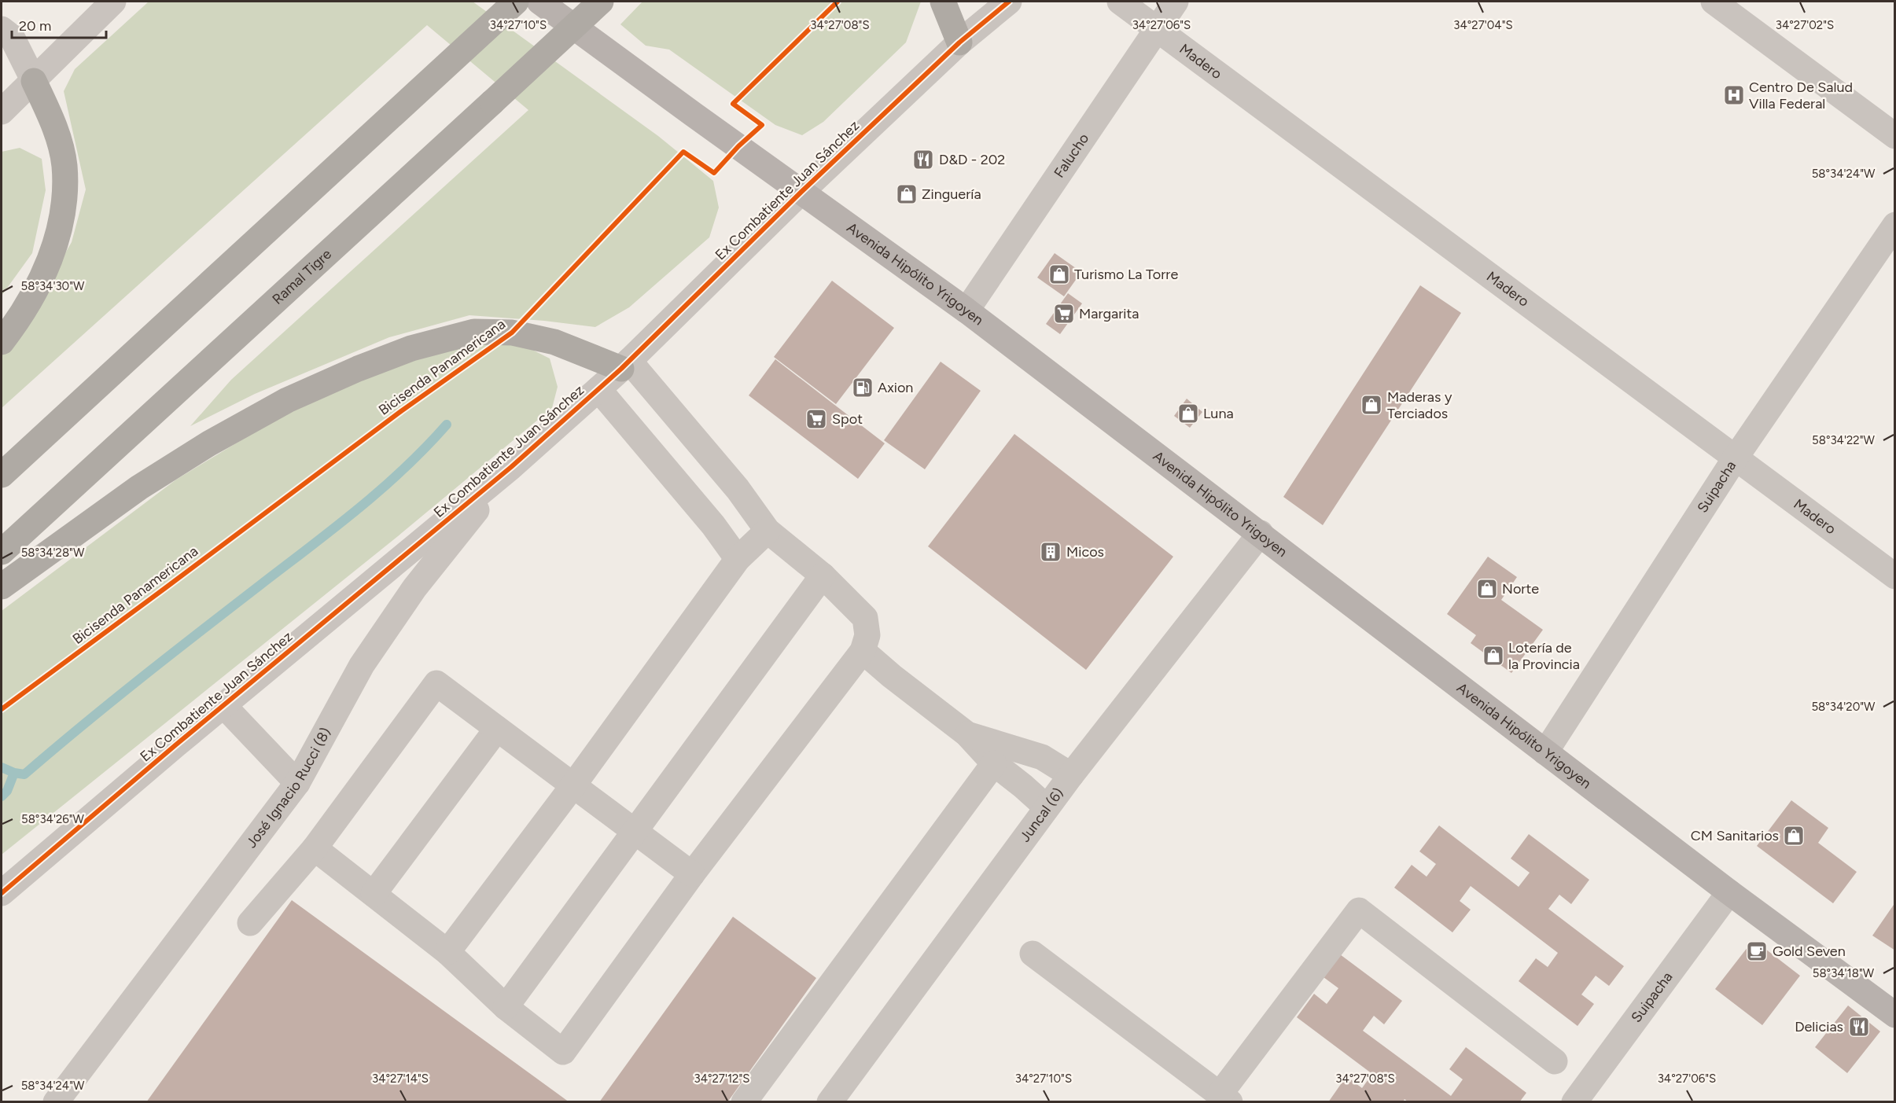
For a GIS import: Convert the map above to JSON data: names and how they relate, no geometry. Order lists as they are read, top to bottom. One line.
{"streets":{"highway":["Ramal Tigre"],"main road":["Avenida Hipólito Yrigoyen"],"street":["Madero","Falucho","Ex Combatiente Juan Sánchez","Suipacha","José Ignacio Rucci (8)","Juncal (6)"],"cycle path":["Bicisenda Panamericana"]},"crossings":[["Madero","Falucho"],["Madero","Suipacha"],["Falucho","Avenida Hipólito Yrigoyen"],["Ex Combatiente Juan Sánchez","Avenida Hipólito Yrigoyen"],["Ex Combatiente Juan Sánchez","José Ignacio Rucci (8)"],["Avenida Hipólito Yrigoyen","Suipacha"],["Avenida Hipólito Yrigoyen","Juncal (6)"]],"places":{"hospital":["Centro De Salud Villa Federal"],"restaurant":["D&D - 202","Delicias"],"shop":["Zinguería","Turismo La Torre","Maderas y Terciados","Luna","Norte","Lotería de la Provincia","CM Sanitarios"],"supermarket":["Margarita","Spot"],"fuel station":["Axion"],"building":["Micos"],"cafe":["Gold Seven"]},"scale_bar":"20 m","coordinates":["34°27'10\"S","34°27'08\"S","34°27'06\"S","34°27'04\"S","34°27'02\"S","58°34'24\"W","58°34'30\"W","58°34'22\"W","58°34'28\"W","58°34'20\"W","58°34'26\"W","58°34'18\"W","34°27'14\"S","34°27'12\"S"]}
